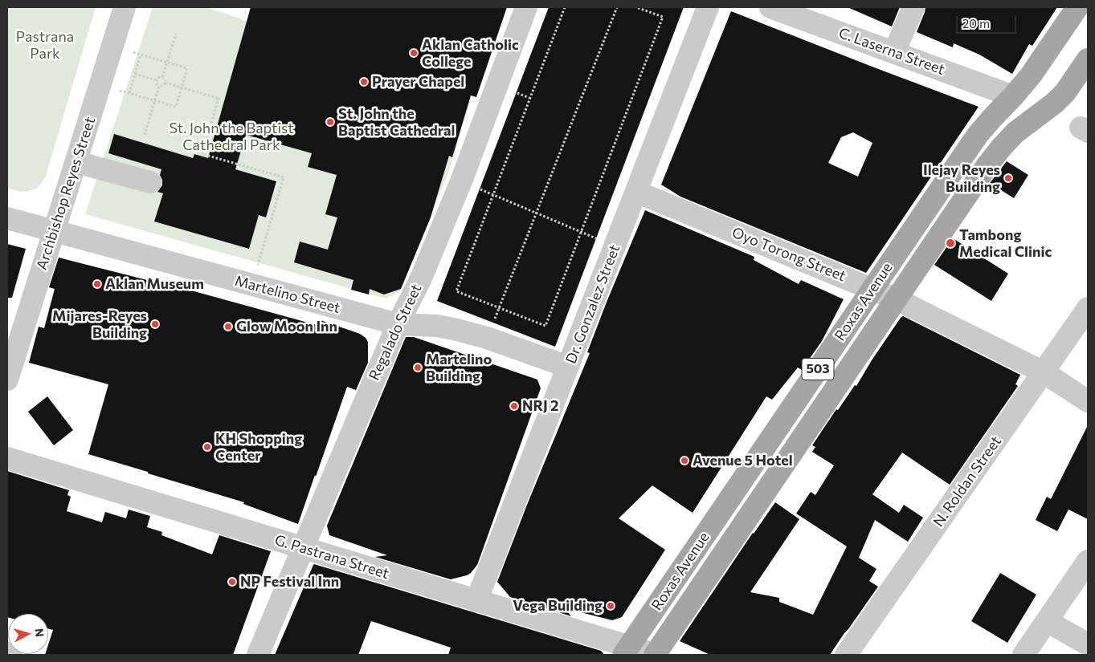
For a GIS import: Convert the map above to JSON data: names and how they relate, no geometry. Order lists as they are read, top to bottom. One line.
{"streets":{"main road":["Roxas Avenue","503"],"street":["C. Laserna Street","Archbishop Reyes Street","Oyo Torong Street","Martelino Street","Dr. Gonzalez Street","Regalado Street","N. Roldan Street","G. Pastrana Street"]},"crossings":[["C. Laserna Street","Roxas Avenue"],["Archbishop Reyes Street","Martelino Street"],["Oyo Torong Street","Roxas Avenue"],["Oyo Torong Street","Dr. Gonzalez Street"],["Oyo Torong Street","N. Roldan Street"],["Martelino Street","Dr. Gonzalez Street"],["Martelino Street","Regalado Street"],["Roxas Avenue","G. Pastrana Street"],["Dr. Gonzalez Street","G. Pastrana Street"],["Regalado Street","G. Pastrana Street"]],"parks":["Pastrana Park","St. John the Baptist Cathedral Park"],"places":["Aklan Catholic College","Prayer Chapel","St. John the Baptist Cathedral","Ilejay Reyes Building","Tambong Medical Clinic","Aklan Museum","Mijares-Reyes Building","Glow Moon Inn","Martelino Building","NRJ 2","KH Shopping Center","Avenue 5 Hotel","NP Festival Inn","Vega Building"],"scale_bar":"20 m","north":"right"}
